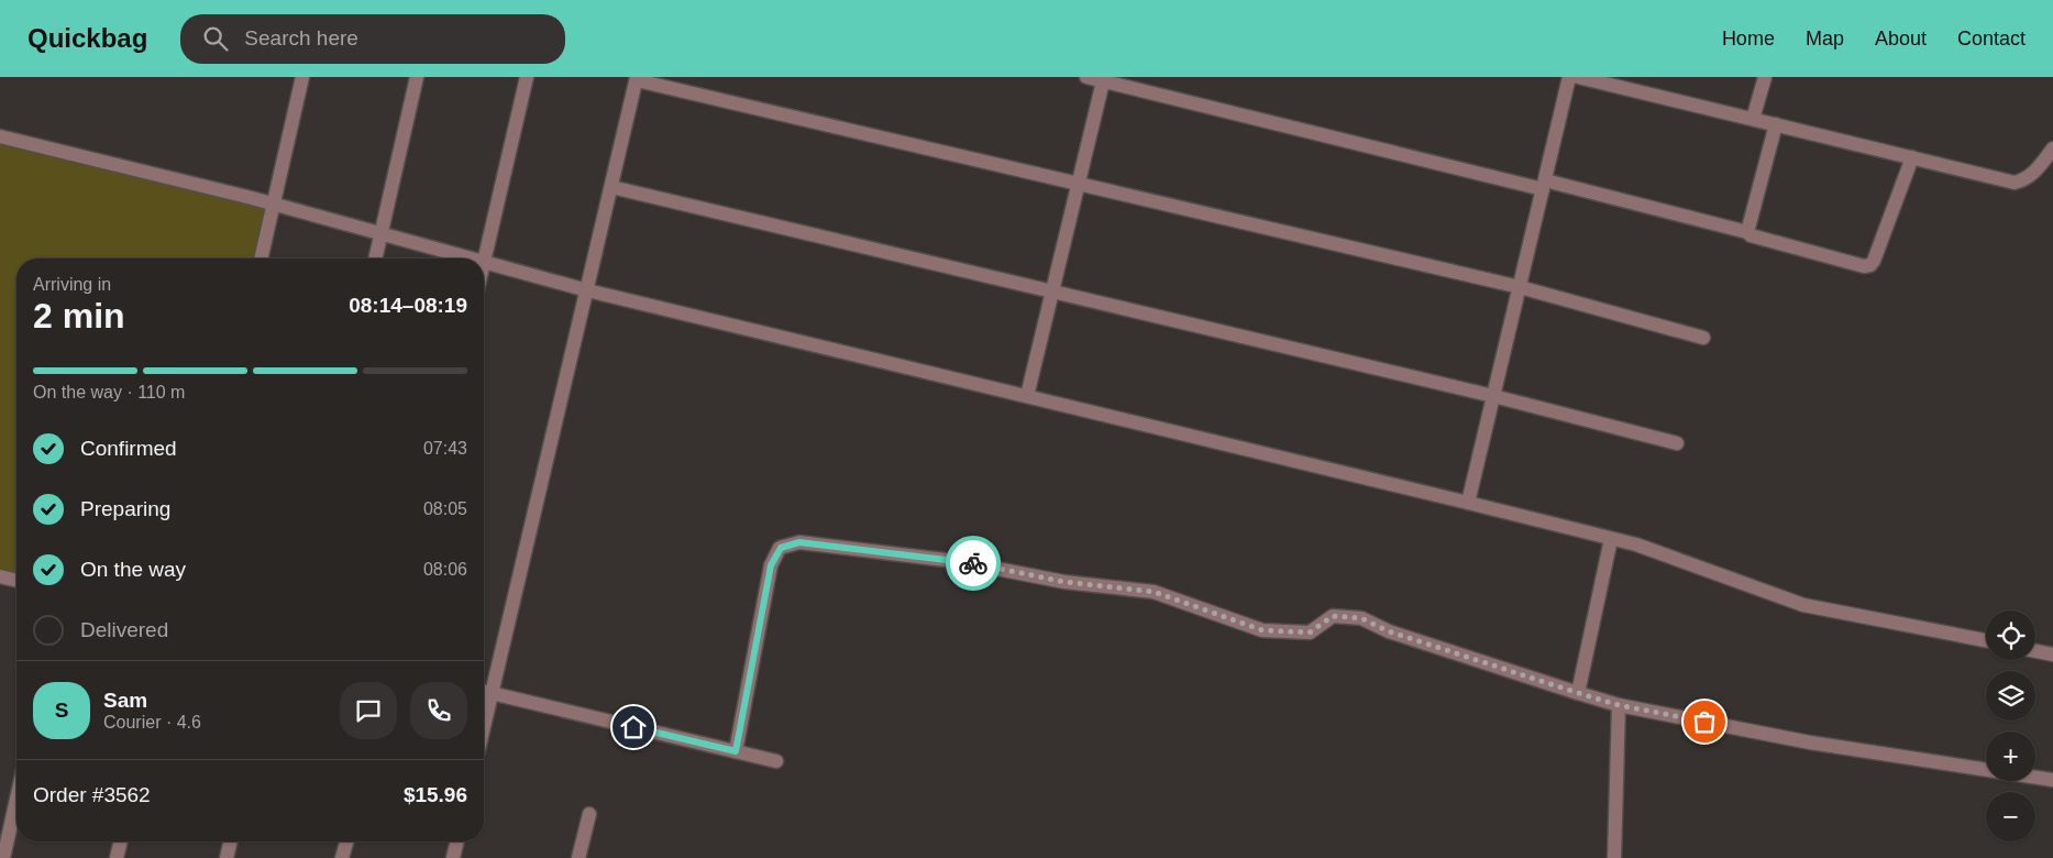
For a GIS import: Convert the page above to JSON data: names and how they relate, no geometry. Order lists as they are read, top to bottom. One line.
{"page":{"header":"Quickbag","search":"Search here","nav":["Home","Map","About","Contact"],"heading":["2 min","Arriving in","08:14–08:19"],"panel":["Sam","Courier · 4.6","Order #3562","$15.96"],"bar":"On the way · 110 m","list":[["Confirmed","07:43"],["Preparing","08:05"],["On the way","08:06"],"Delivered"],"map_buttons":["+","−"],"round":"S"}}
